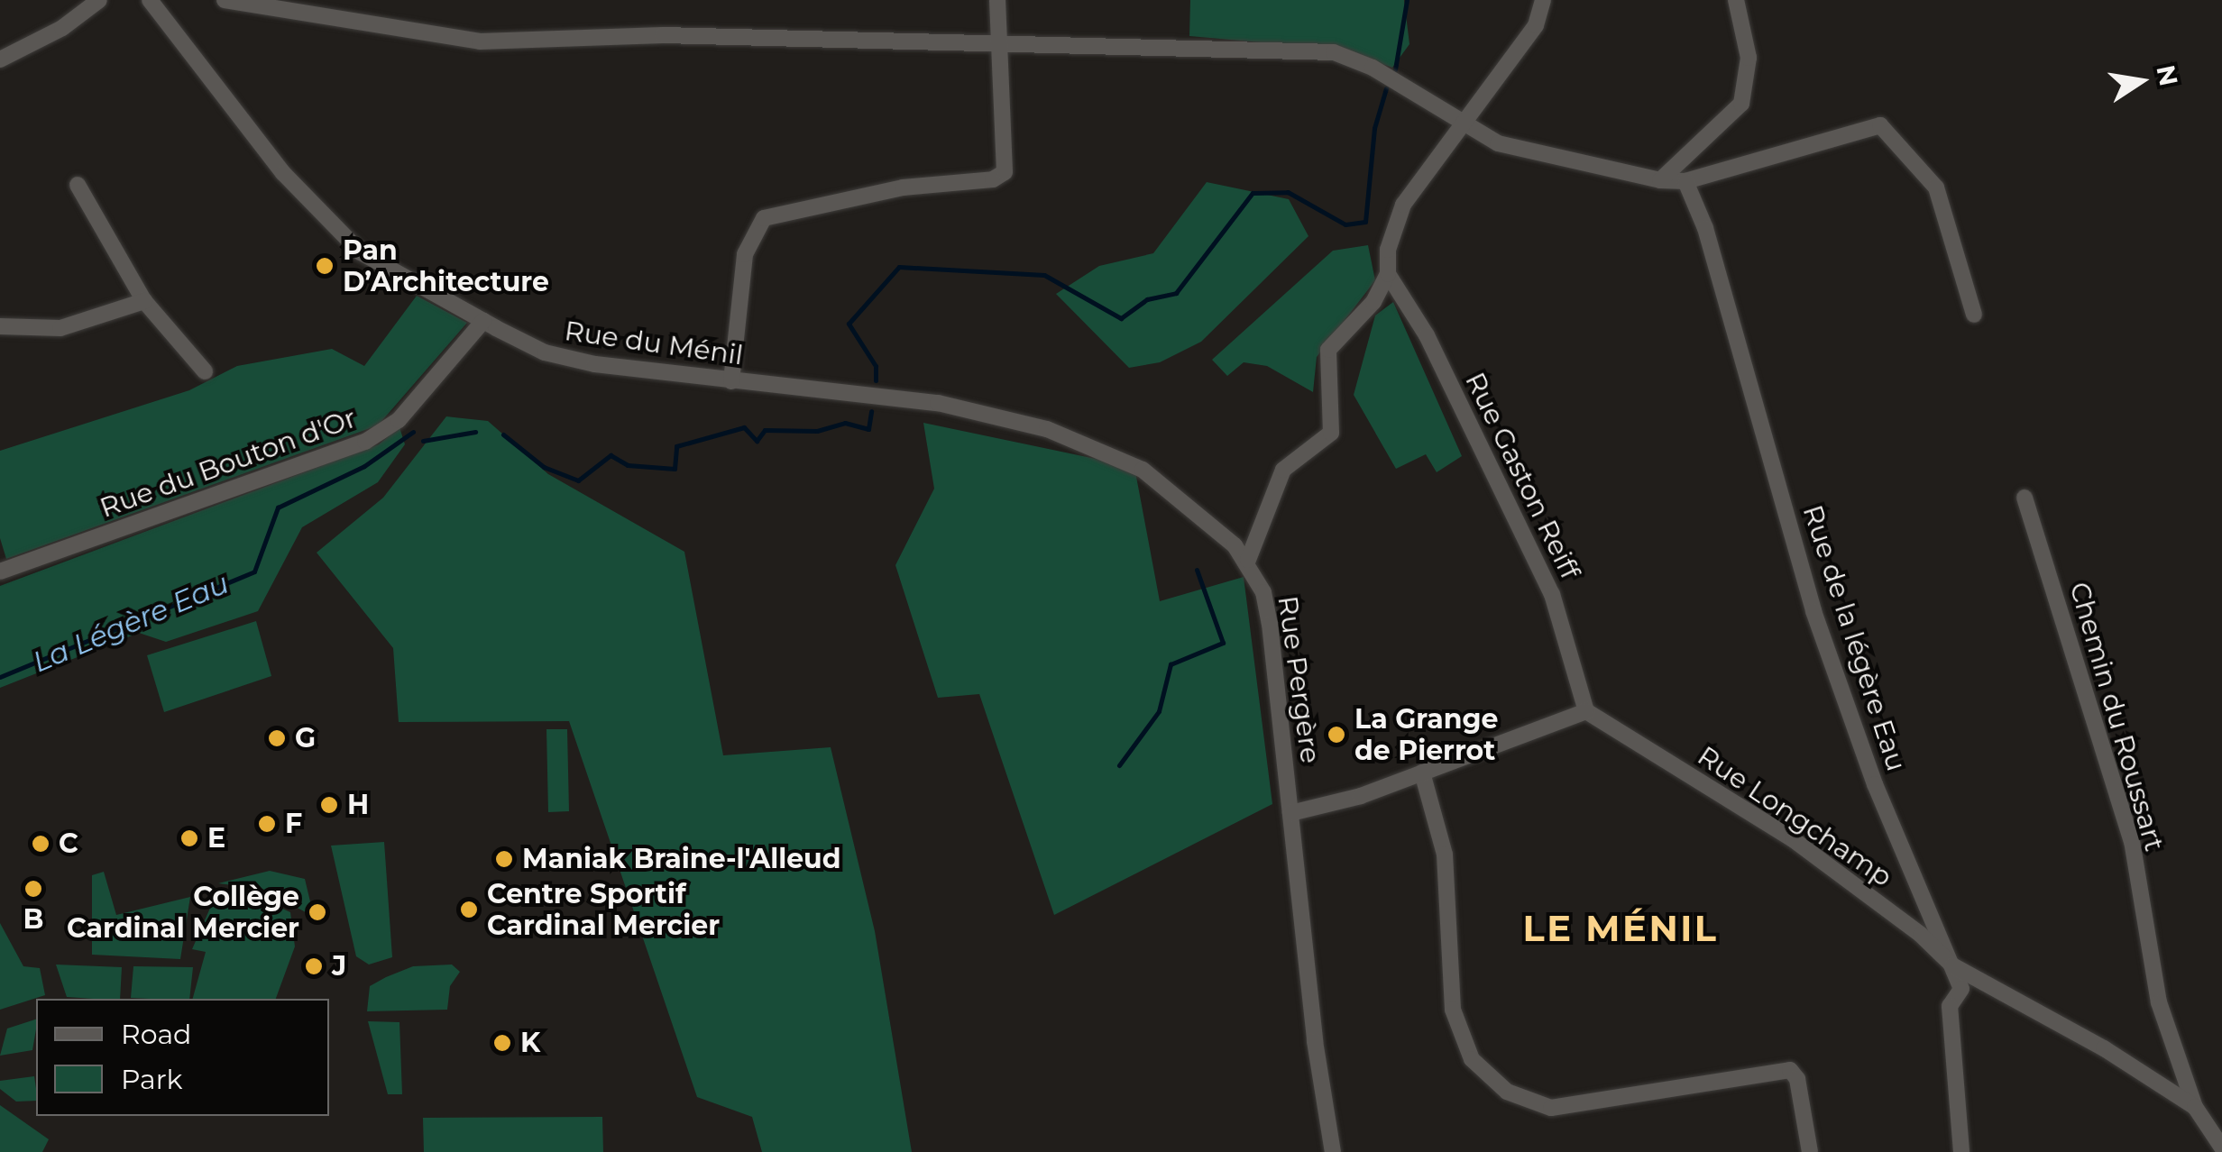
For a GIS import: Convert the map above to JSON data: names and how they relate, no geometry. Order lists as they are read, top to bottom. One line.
{"streets":{"street":["Rue du Ménil","Rue du Bouton d'Or","Rue Gaston Reiff","Rue de la légère Eau","Rue Pergère","Chemin du Roussart","Rue Longchamp"]},"crossings":[["Rue du Ménil","Rue du Bouton d'Or"],["Rue du Ménil","Rue Pergère"],["Rue Gaston Reiff","Rue Longchamp"],["Rue de la légère Eau","Rue Longchamp"],["Chemin du Roussart","Rue Longchamp"]],"districts":["LE MÉNIL"],"water":["La Légère Eau"],"places":["Pan D’Architecture","La Grange de Pierrot","G","H","F","E","C","Maniak Braine-l'Alleud","B","Centre Sportif Cardinal Mercier","Collège Cardinal Mercier","J","K"],"legend":["Road","Park"],"north":"right"}
